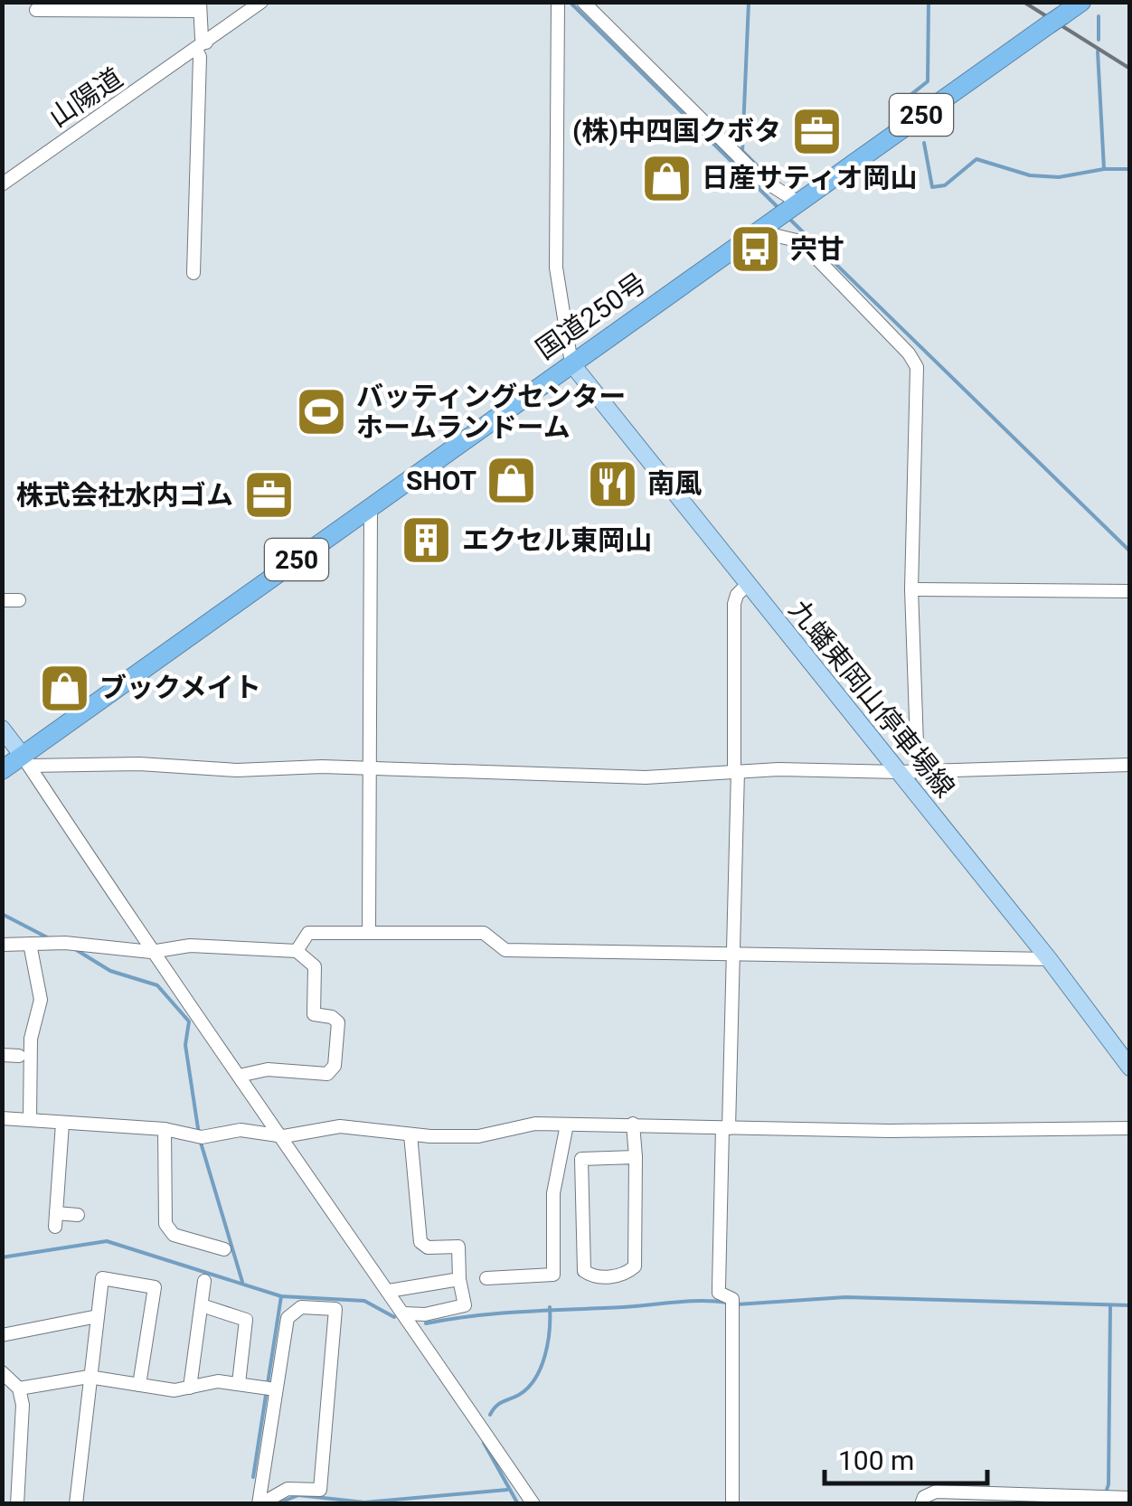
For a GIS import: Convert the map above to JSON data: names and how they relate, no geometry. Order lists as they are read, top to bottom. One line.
{"streets":{"highway":["250","国道250号"],"main road":["九蟠東岡山停車場線"],"street":["山陽道"]},"crossings":[["国道250号","九蟠東岡山停車場線"]],"places":{"office":["(株)中四国クボタ","株式会社水内ゴム"],"shop":["日産サティオ岡山","SHOT","ブックメイト"],"bus stop":["宍甘"],"sports":["バッティングセンター ホームランドーム"],"restaurant":["南風"],"building":["エクセル東岡山"]},"scale_bar":"100 m"}
